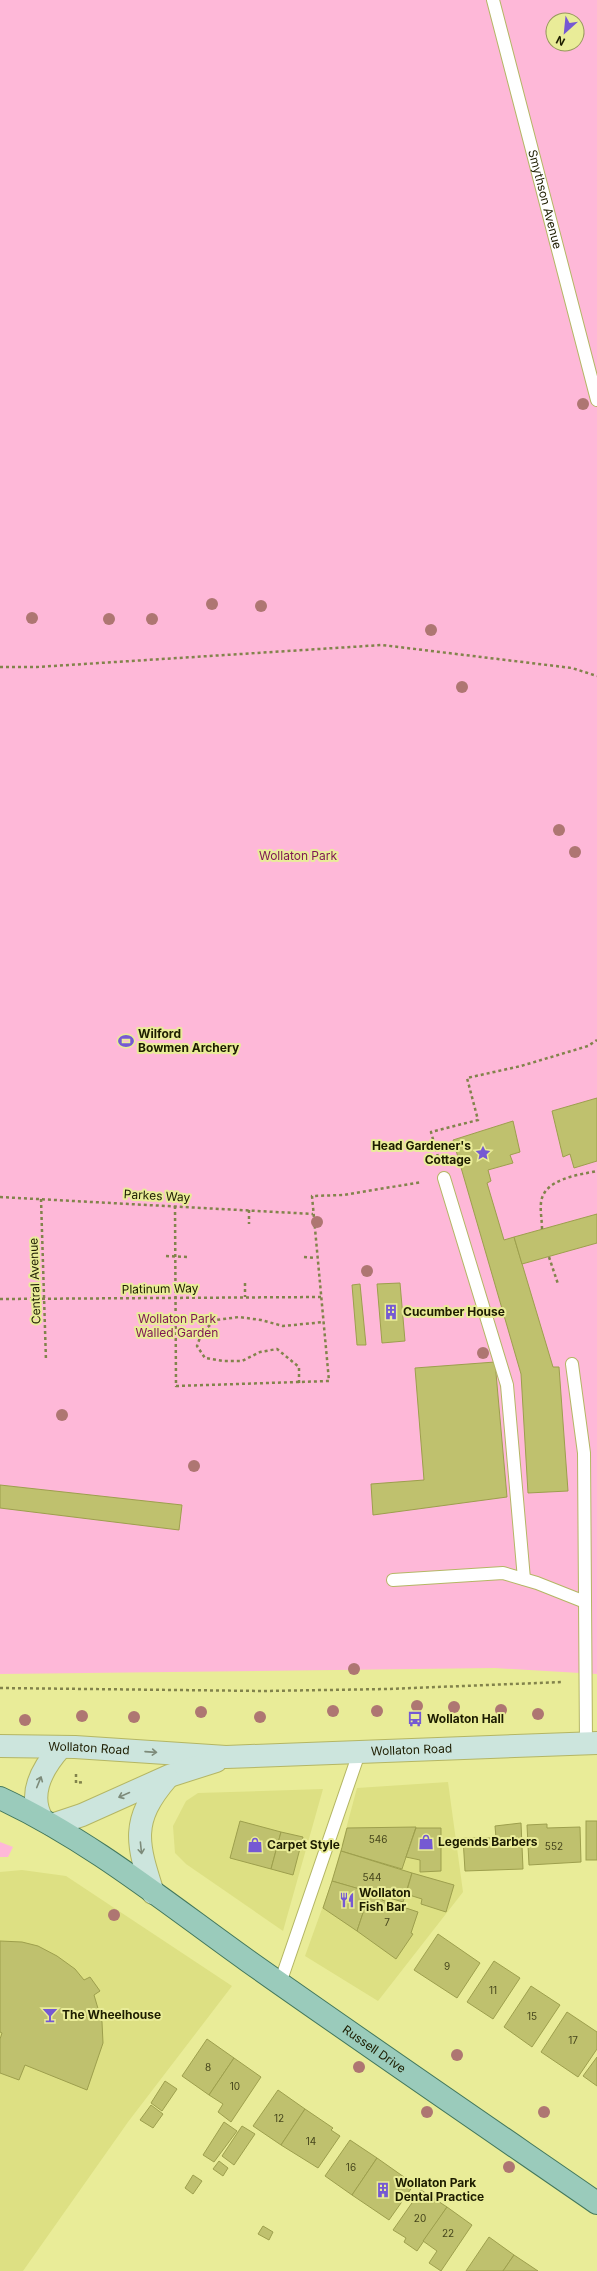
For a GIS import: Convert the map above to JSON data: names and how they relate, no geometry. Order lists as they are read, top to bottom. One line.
{"streets":{"main road":["Russell Drive"],"street":["Wollaton Road"],"lane":["Smythson Avenue"],"path":["Parkes Way","Central Avenue","Platinum Way"]},"crossings":[["Parkes Way","Central Avenue"],["Central Avenue","Platinum Way"]],"parks":["Wollaton Park","Wollaton Park Walled Garden"],"places":{"sports":["Wilford Bowmen Archery"],"place":["Head Gardener's Cottage"],"building":["Cucumber House","Wollaton Park Dental Practice"],"bus stop":["Wollaton Hall"],"shop":["Legends Barbers","Carpet Style"],"restaurant":["Wollaton Fish Bar"],"bar":["The Wheelhouse"]},"house_numbers":["546","552","544","7","9","11","15","17","8","10","12","14","16","20","22"],"north":"bottom left"}
